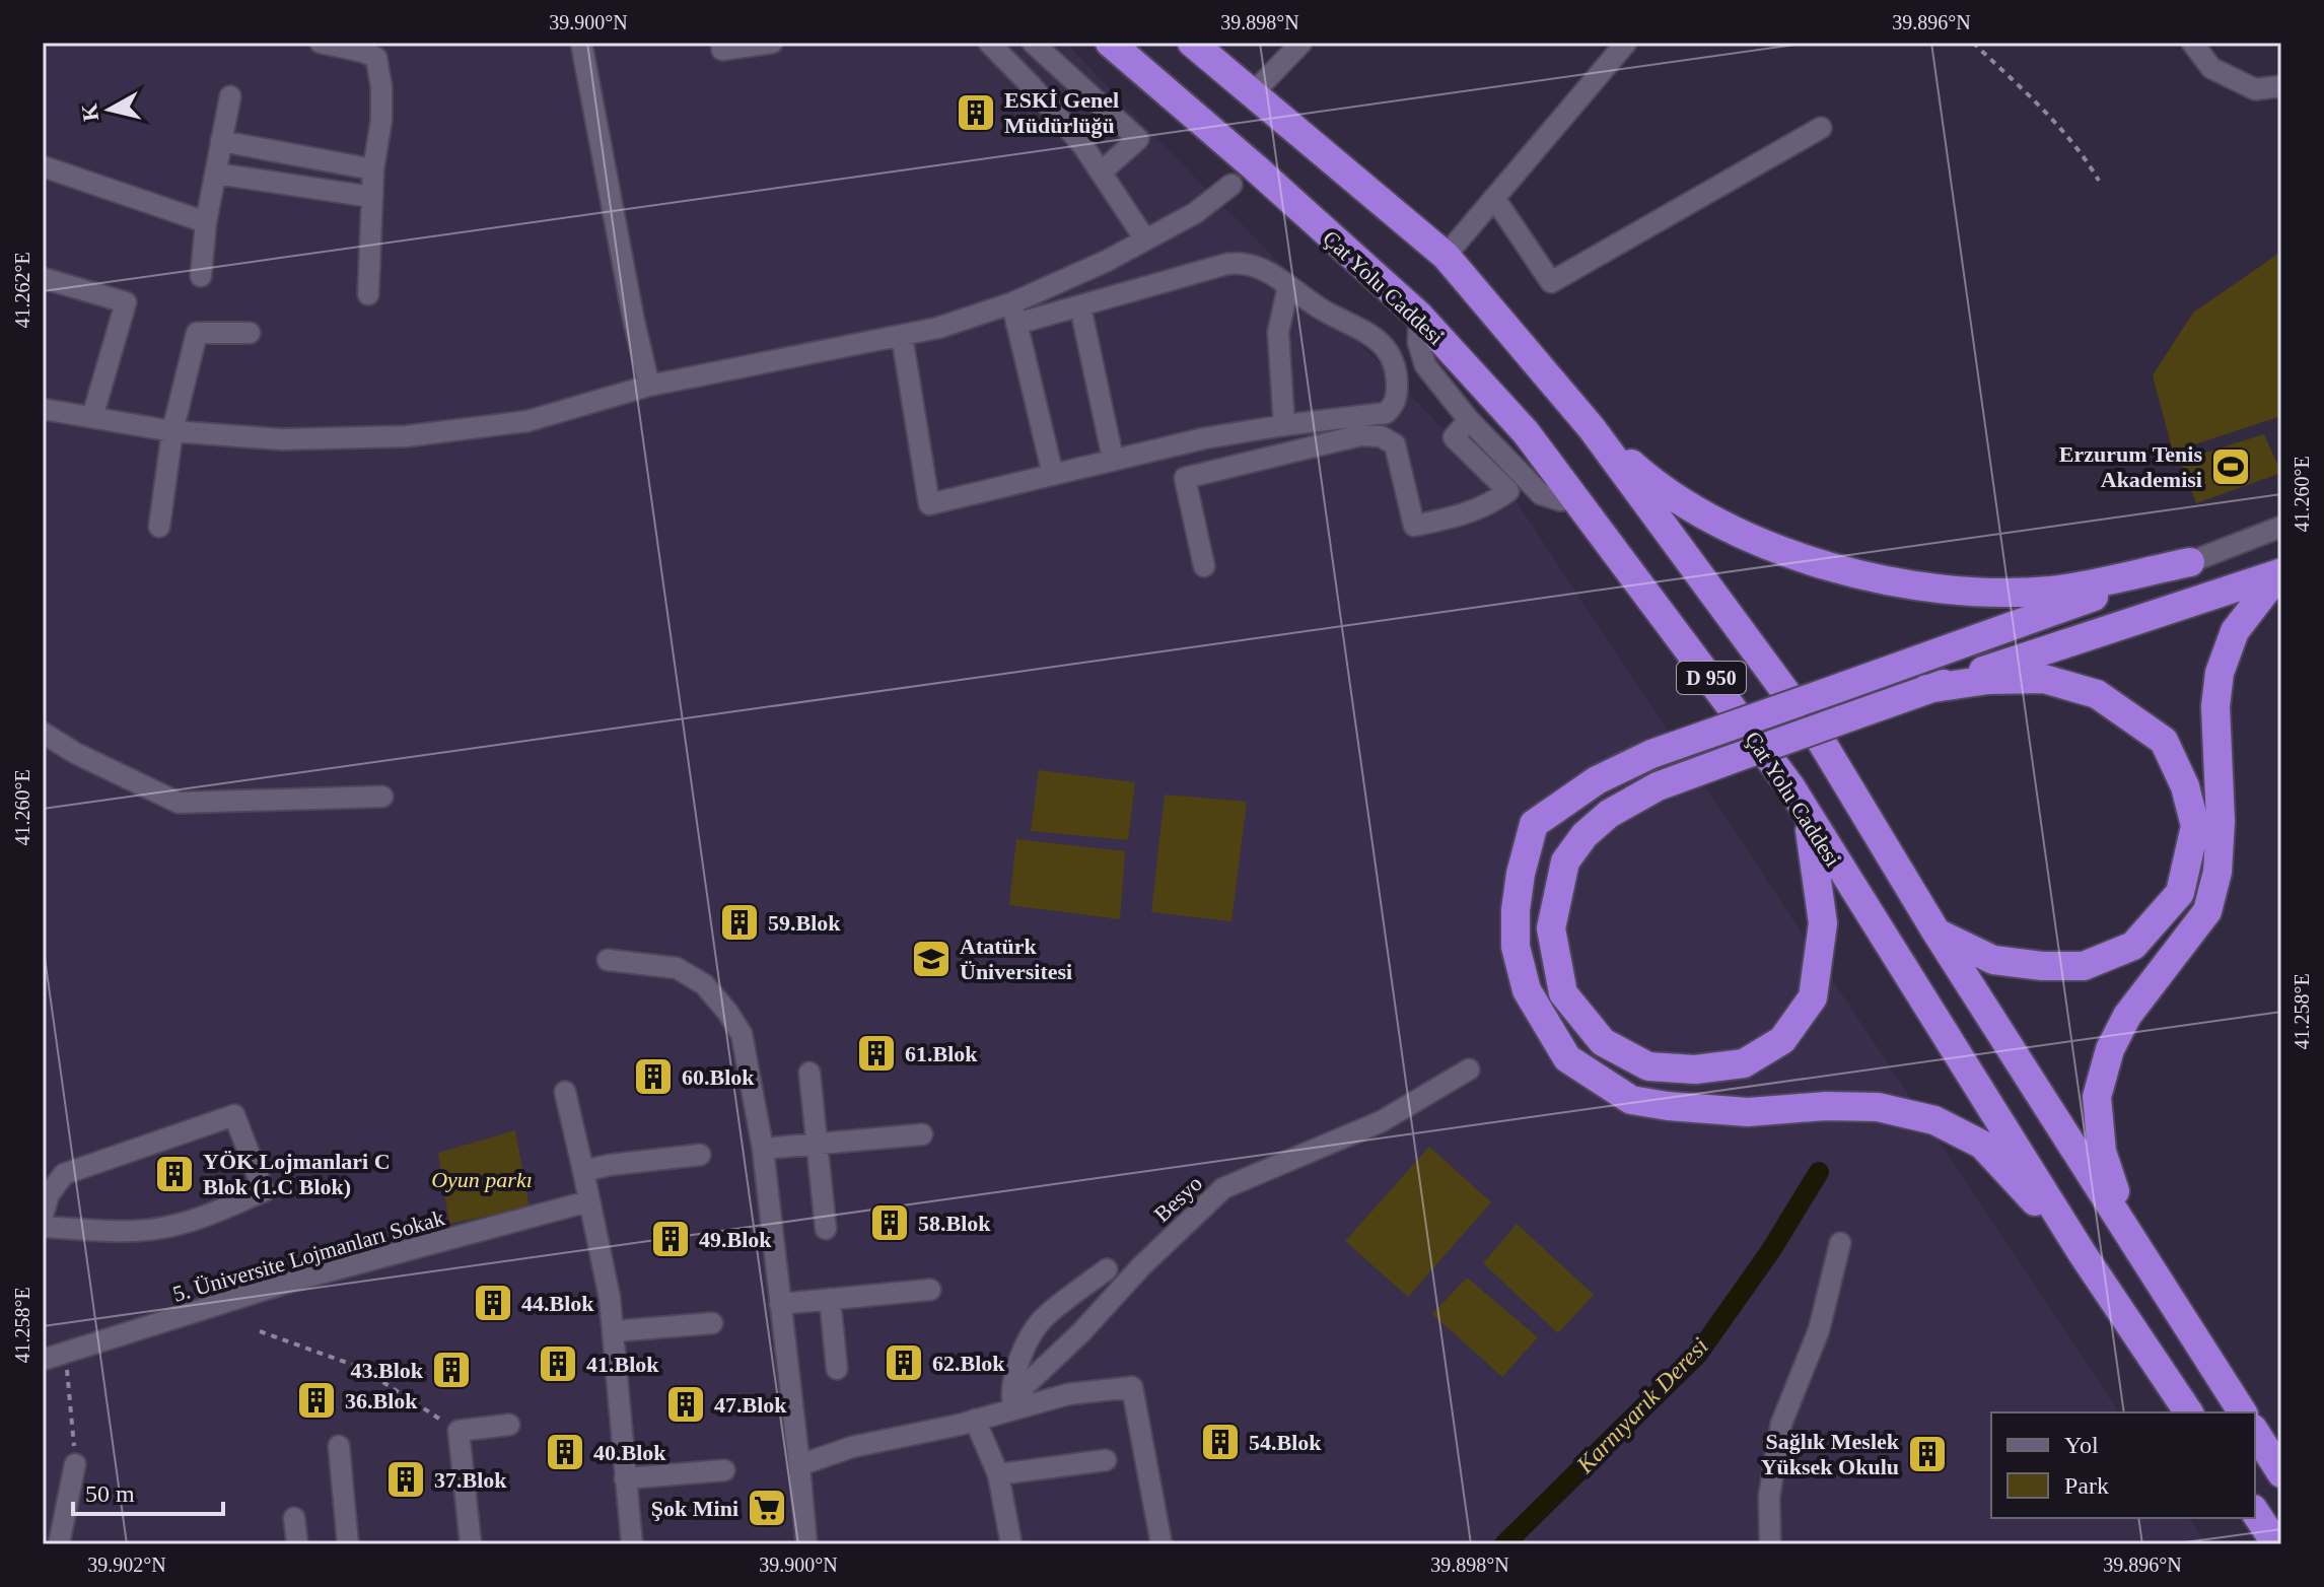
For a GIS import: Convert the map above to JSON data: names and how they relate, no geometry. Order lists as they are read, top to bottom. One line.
{"streets":{"highway":["Çat Yolu Caddesi","D 950"],"street":["Besyo","5. Üniversite Lojmanları Sokak"]},"water":["Karnıyarık Deresi"],"parks":["Oyun parkı"],"places":{"building":["ESKİ Genel Müdürlüğü","59.Blok","61.Blok","60.Blok","YÖK Lojmanlari C Blok (1.C Blok)","58.Blok","49.Blok","44.Blok","62.Blok","41.Blok","43.Blok","36.Blok","47.Blok","54.Blok","40.Blok","Sağlık Meslek Yüksek Okulu","37.Blok"],"sports":["Erzurum Tenis Akademisi"],"school or university":["Atatürk Üniversitesi"],"supermarket":["Şok Mini"]},"legend":["Yol","Park"],"scale_bar":"50 m","north":"left","coordinates":["39.900°N","39.898°N","39.896°N","41.262°E","41.260°E","41.258°E","39.902°N"]}
